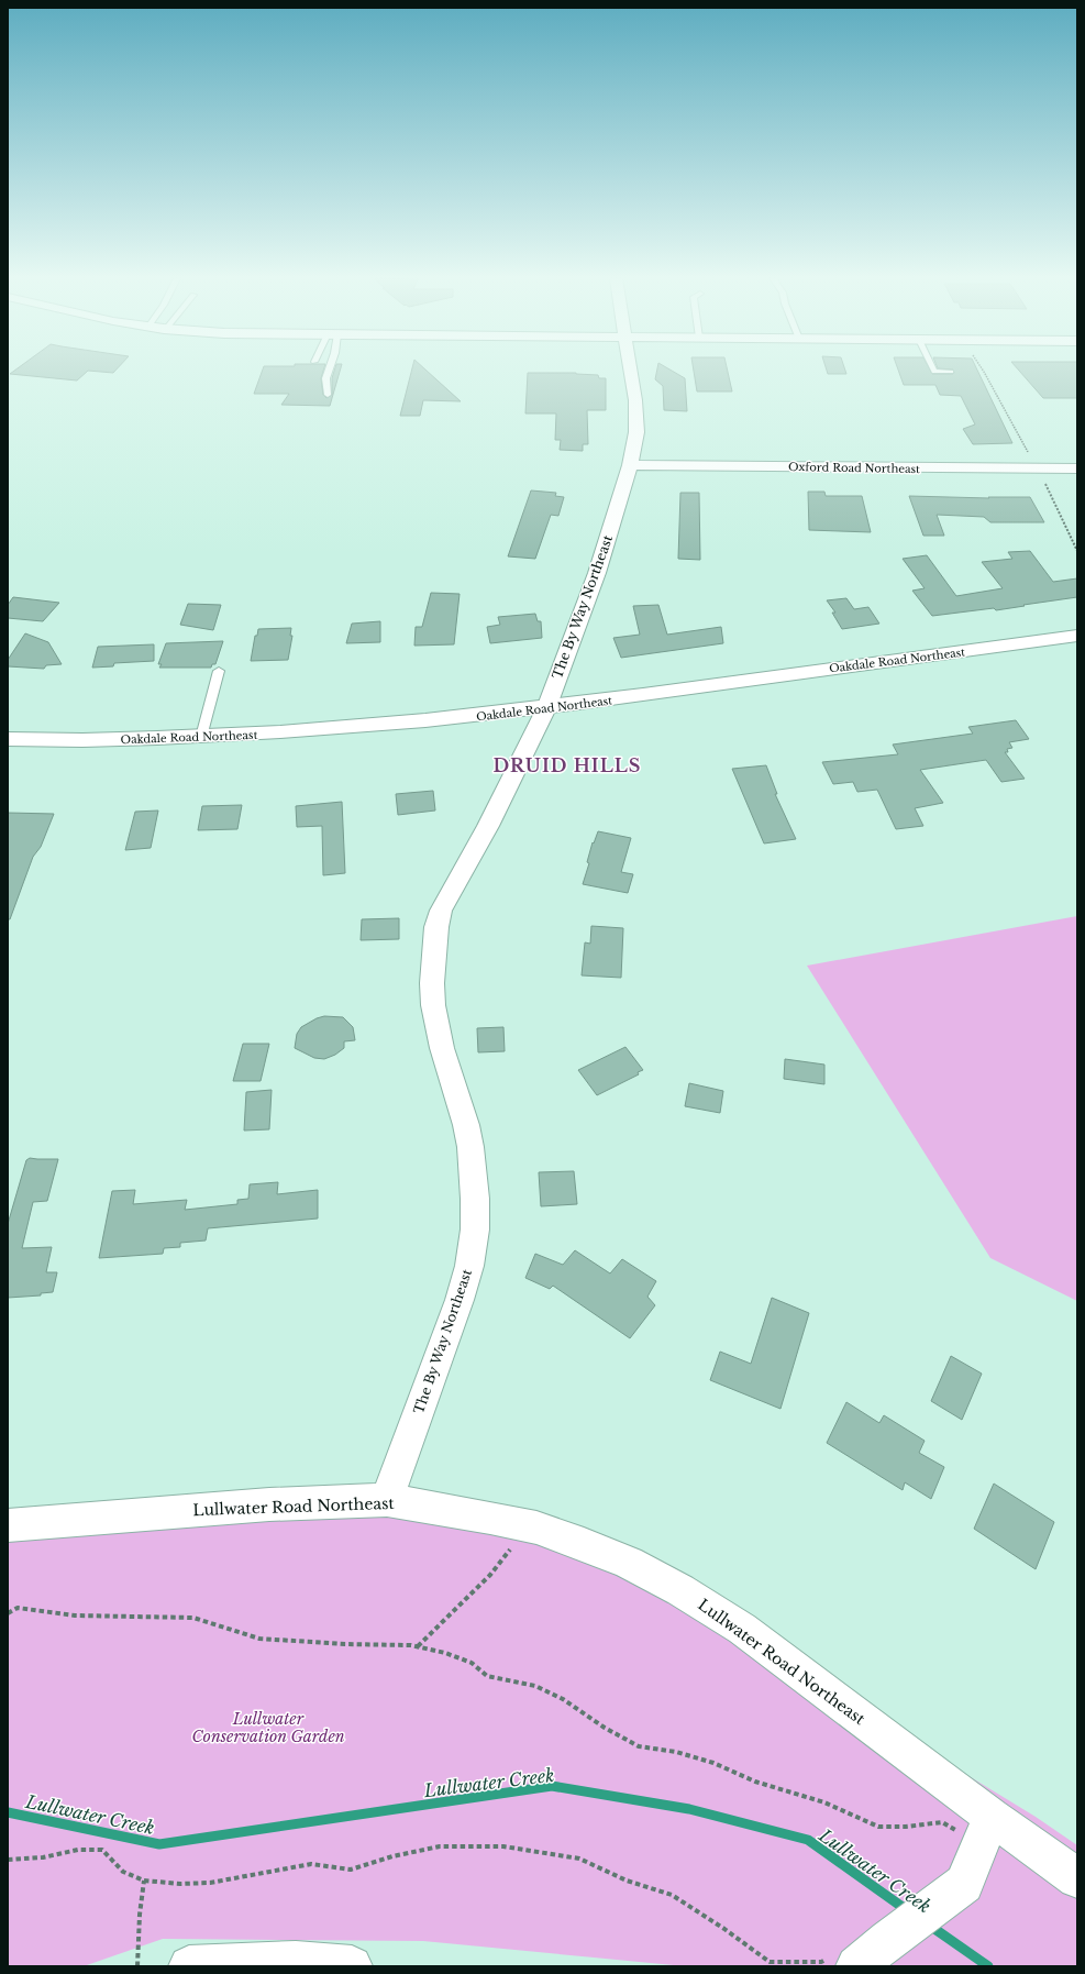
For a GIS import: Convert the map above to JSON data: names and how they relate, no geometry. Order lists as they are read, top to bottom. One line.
{"streets":{"street":["Oxford Road Northeast","The By Way Northeast","Oakdale Road Northeast","Lullwater Road Northeast"]},"crossings":[["Oxford Road Northeast","The By Way Northeast"],["The By Way Northeast","Oakdale Road Northeast"],["The By Way Northeast","Lullwater Road Northeast"]],"districts":["DRUID HILLS"],"water":["Lullwater Creek"],"parks":["Lullwater Conservation Garden"]}
